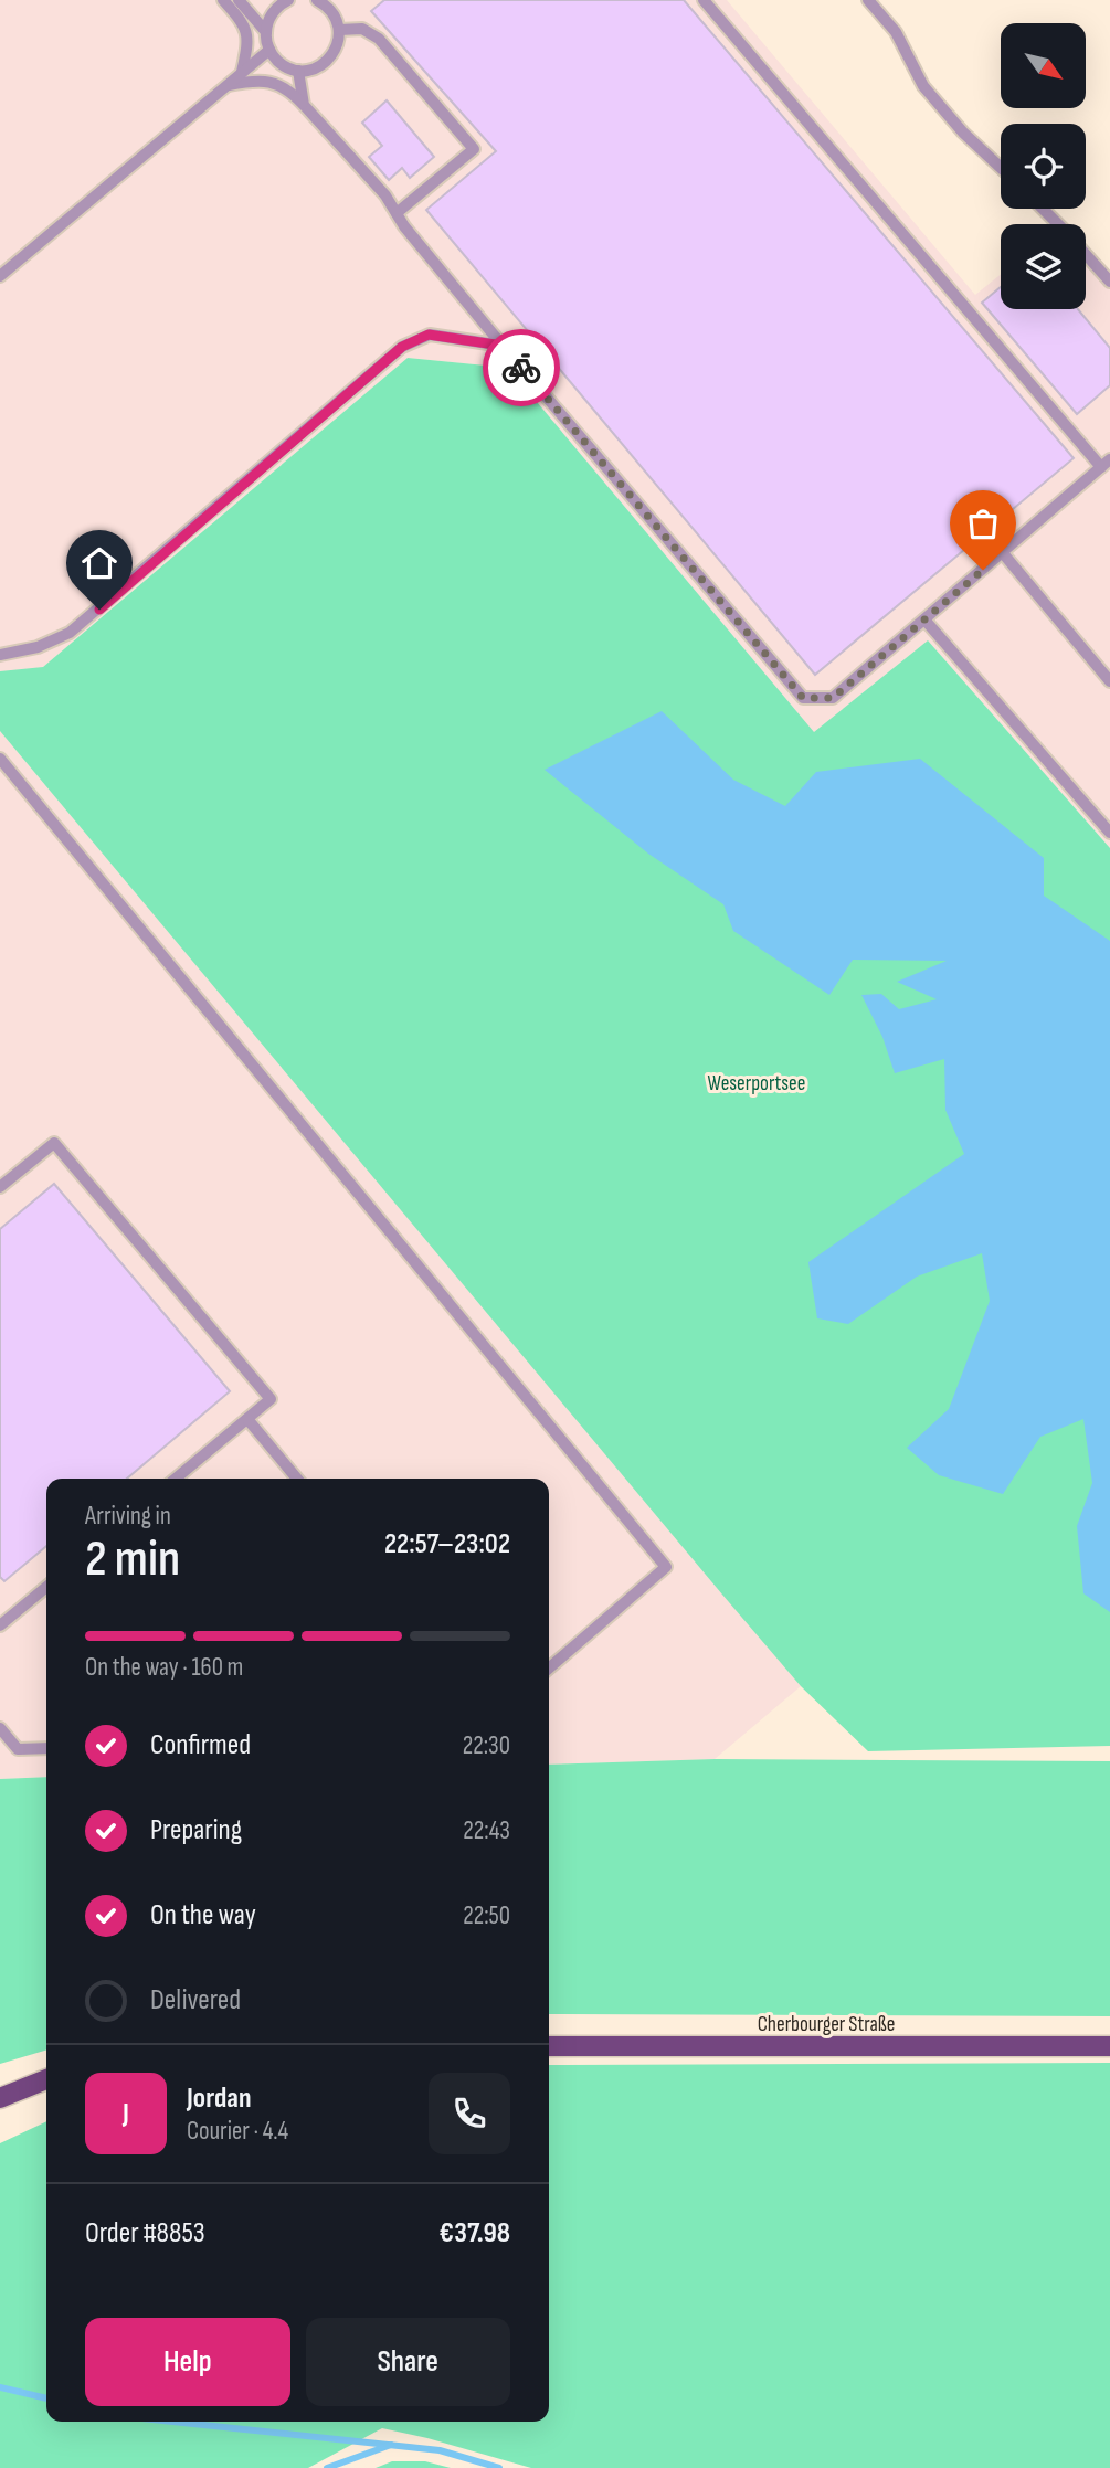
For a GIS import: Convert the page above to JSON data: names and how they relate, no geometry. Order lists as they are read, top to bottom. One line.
{"streets":{"main road":["Cherbourger Straße"]},"parks":["Weserportsee"],"north":"bottom right","page":{"heading":["2 min","Arriving in","22:57–23:02"],"panel":["Jordan","Courier · 4.4","Order #8853","€37.98"],"bar":"On the way · 160 m","list":[["Confirmed","22:30"],["Preparing","22:43"],["On the way","22:50"],"Delivered"],"round":"J","buttons":["Help","Share"]}}
